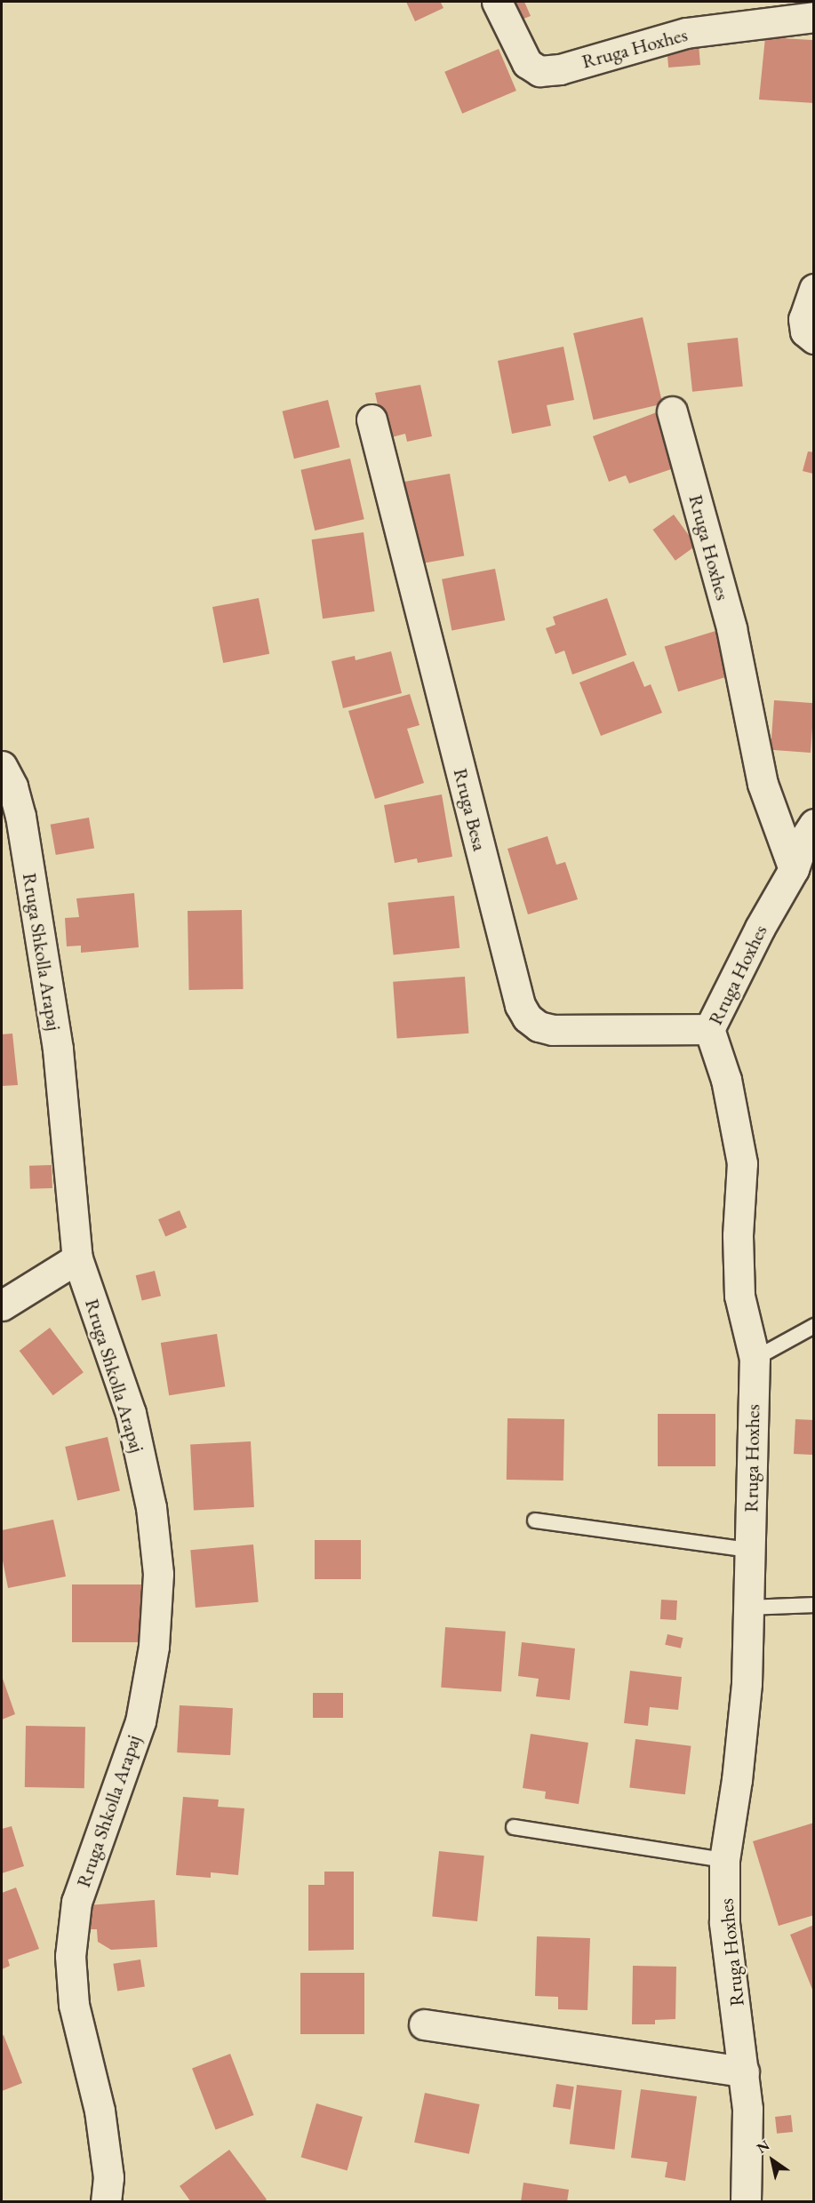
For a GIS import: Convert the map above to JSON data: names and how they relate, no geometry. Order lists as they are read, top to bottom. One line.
{"streets":{"street":["Rruga Hoxhes","Rruga Besa","Rruga Shkolla Arapaj"]},"crossings":[["Rruga Hoxhes","Rruga Besa"]],"north":"top left"}
